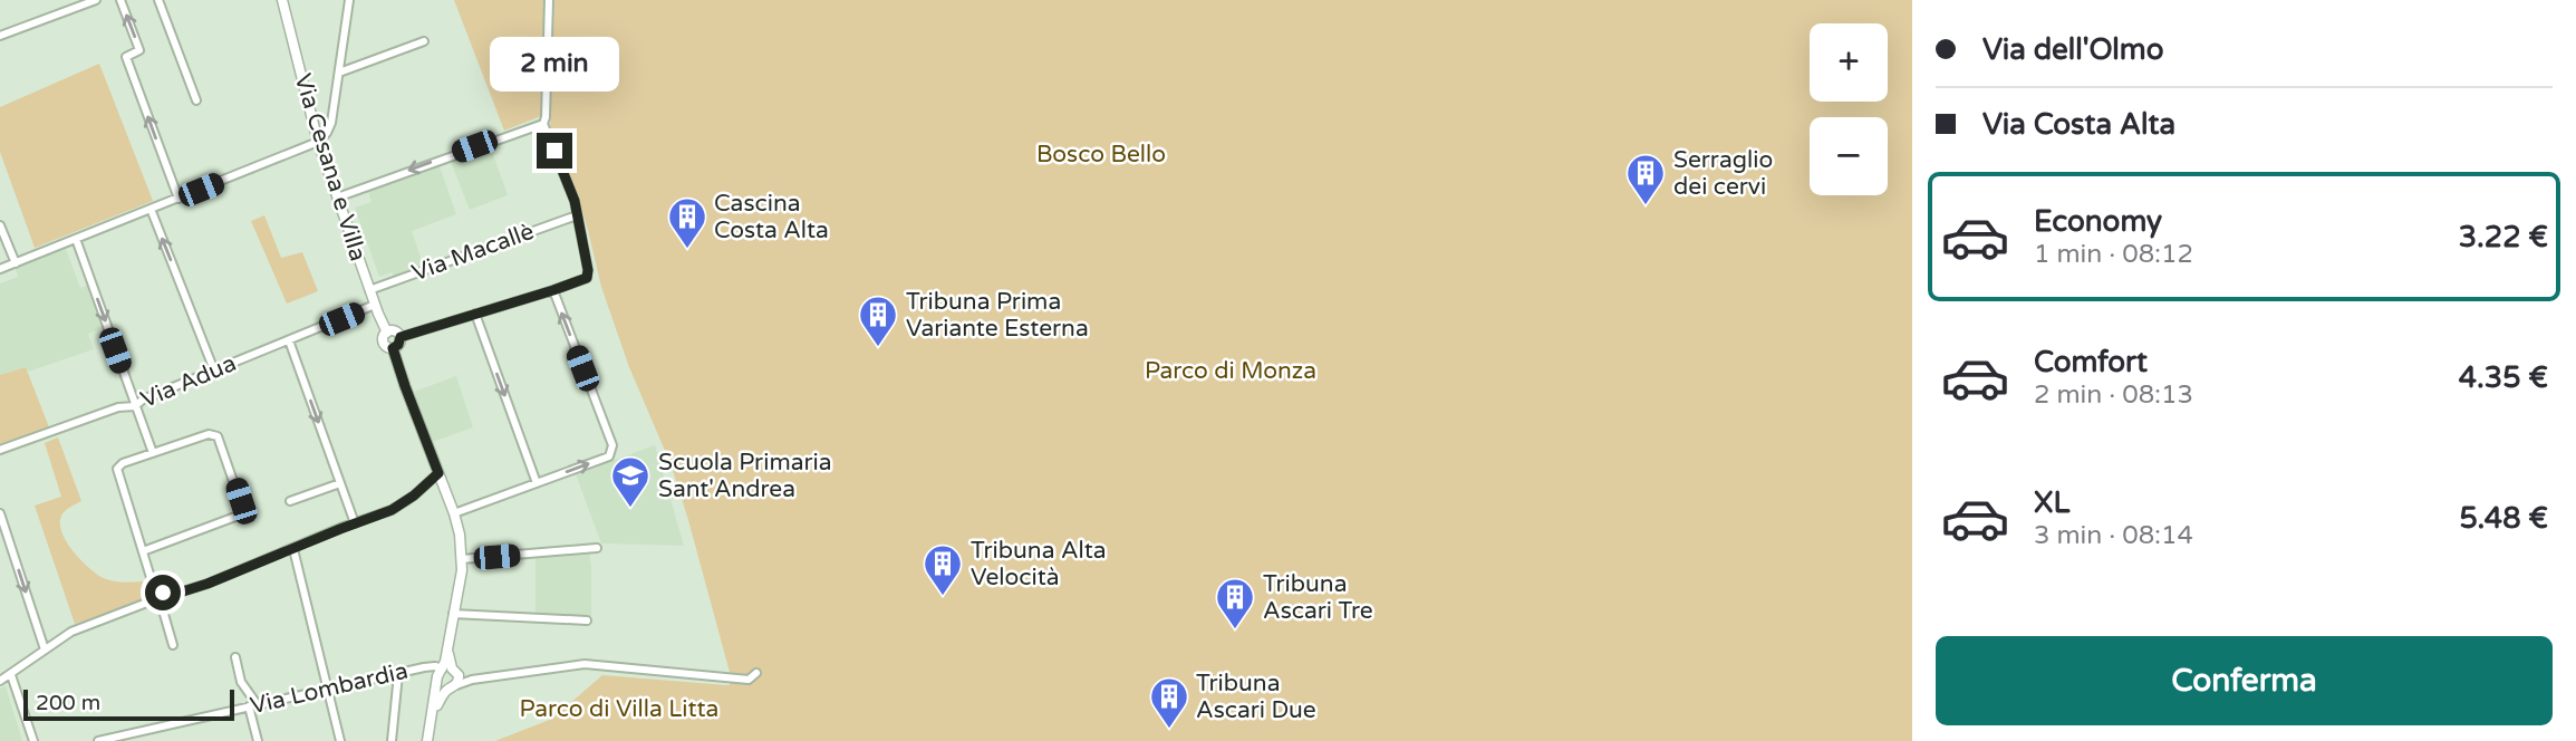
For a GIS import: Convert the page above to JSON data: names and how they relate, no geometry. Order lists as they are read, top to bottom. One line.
{"streets":{"main road":["Via Cesana e Villa"],"street":["Via Macallè","Via Adua","Via Lombardia"]},"crossings":[["Via Cesana e Villa","Via Macallè"],["Via Cesana e Villa","Via Adua"]],"parks":["Bosco Bello","Parco di Monza","Parco di Villa Litta"],"places":{"building":["Serraglio dei cervi","Cascina Costa Alta","Tribuna Prima Variante Esterna","Tribuna Alta Velocità","Tribuna Ascari Tre","Tribuna Ascari Due"],"school or university":["Scuola Primaria Sant'Andrea"]},"scale_bar":"200 m","page":{"banner":["Via dell'Olmo","Via Costa Alta"],"map_buttons":["+","−"],"bubble":"2 min","list":[{"name":"Economy","note":"1 min · 08:12","value":"3.22 €"},{"name":"Comfort","note":"2 min · 08:13","value":"4.35 €"},{"name":"XL","note":"3 min · 08:14","value":"5.48 €"}],"buttons":"Conferma","scale":"200 m"}}
